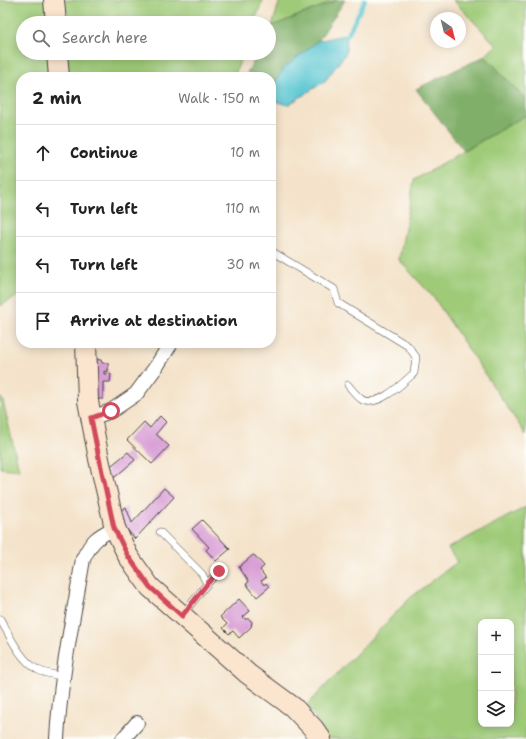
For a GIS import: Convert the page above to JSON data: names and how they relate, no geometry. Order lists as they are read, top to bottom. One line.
{"north":"bottom right","page":{"search":"Search here","heading":["2 min","Walk · 150 m"],"list":[["Continue","10 m"],["Turn left","110 m"],["Turn left","30 m"],"Arrive at destination"],"map_buttons":["+","−"]}}
